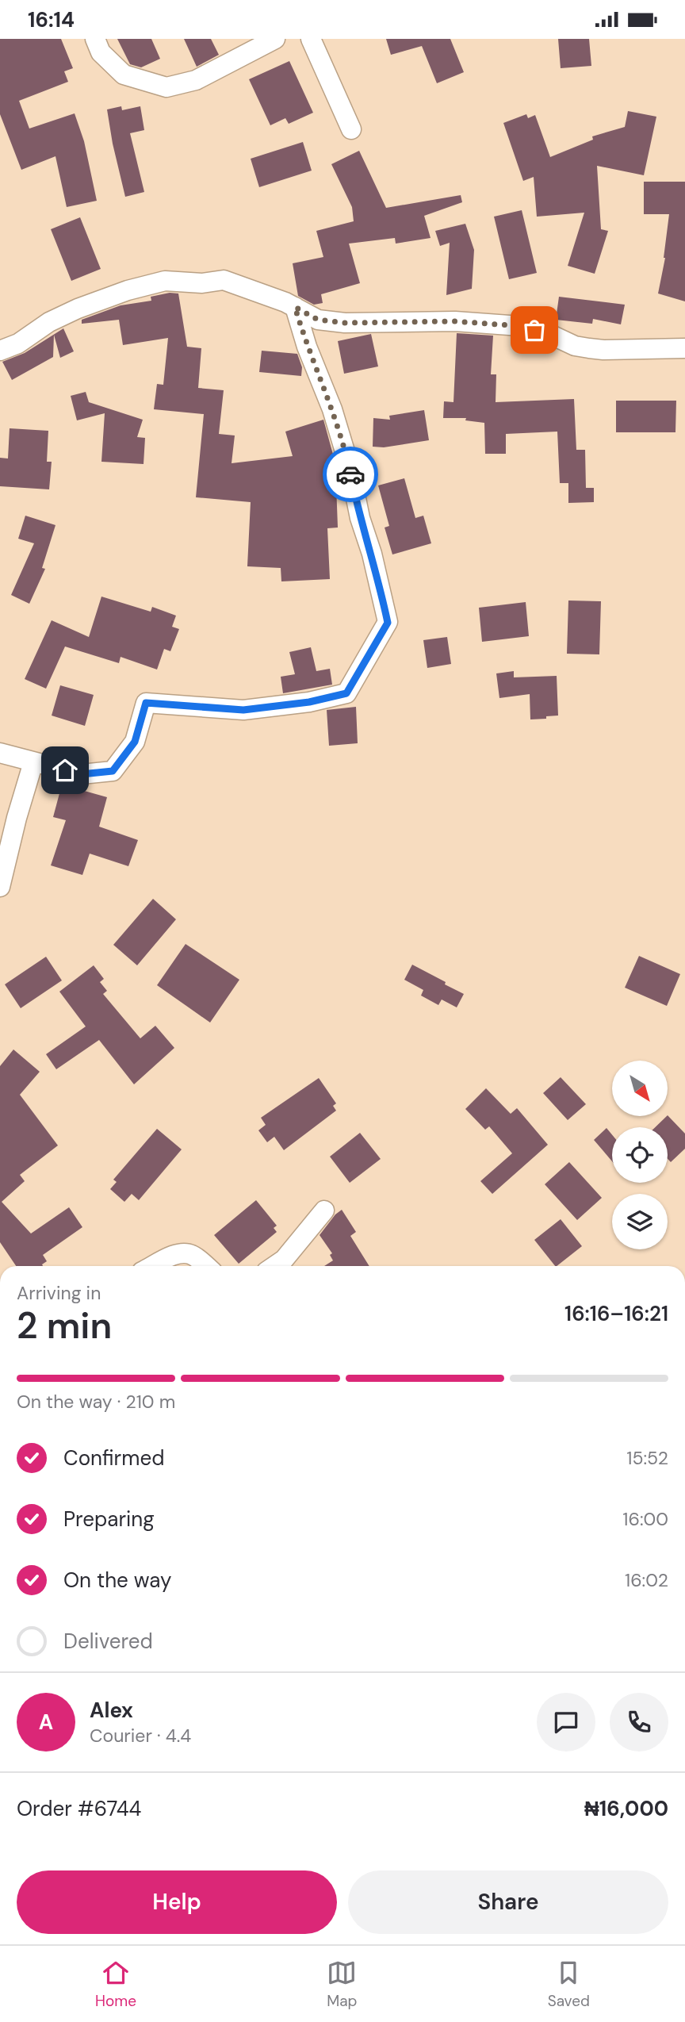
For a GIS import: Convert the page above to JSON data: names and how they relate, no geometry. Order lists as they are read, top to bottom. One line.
{"north":"bottom right","page":{"status":"16:14","heading":["2 min","Arriving in","16:16–16:21"],"panel":["Alex","Courier · 4.4","Order #6744","₦16,000"],"bar":"On the way · 210 m","list":[["Confirmed","15:52"],["Preparing","16:00"],["On the way","16:02"],"Delivered"],"round":"A","buttons":["Help","Share"],"tabs":["Home","Map","Saved"]}}
